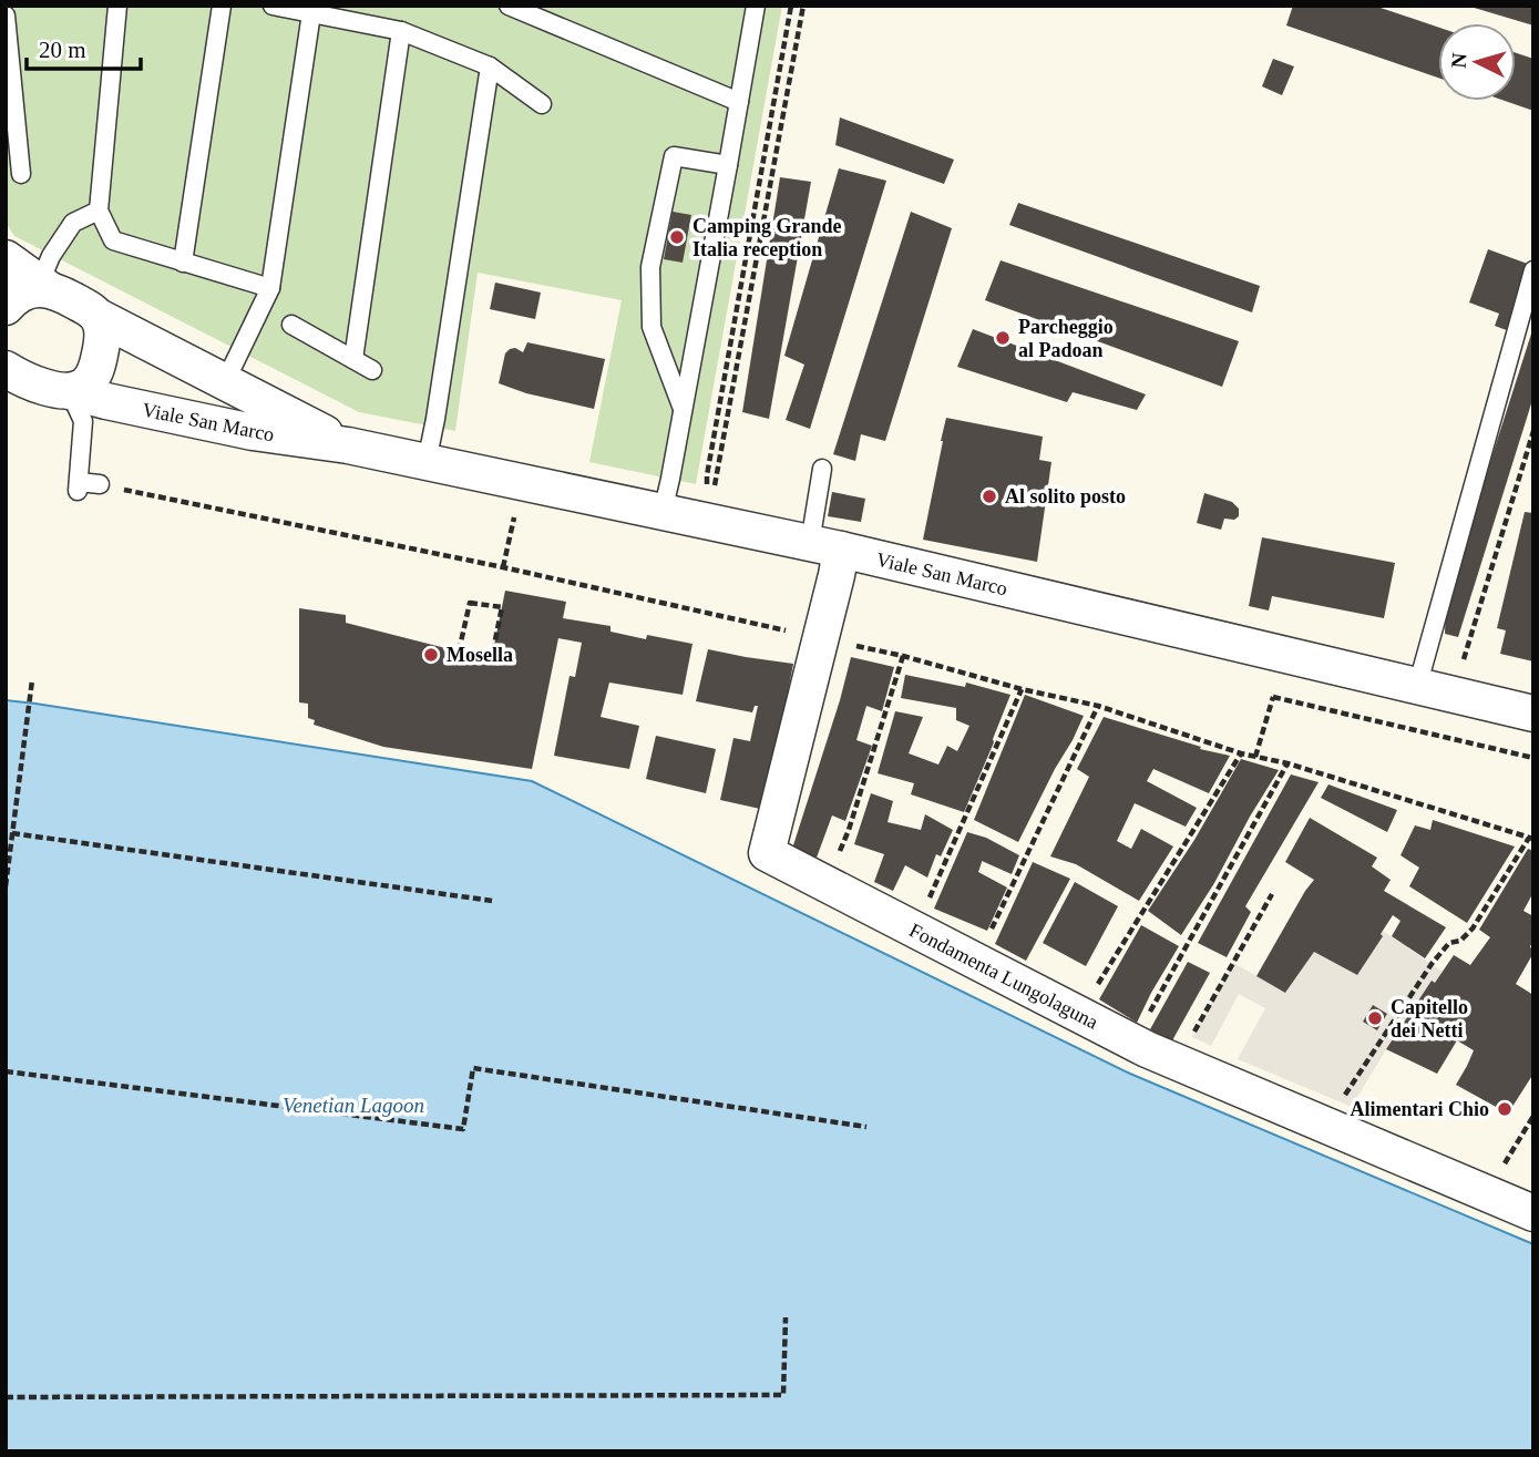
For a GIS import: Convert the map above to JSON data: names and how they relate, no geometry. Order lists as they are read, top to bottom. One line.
{"streets":{"street":["Viale San Marco","Fondamenta Lungolaguna"]},"crossings":[["Viale San Marco","Fondamenta Lungolaguna"]],"water":["Venetian Lagoon"],"places":["Camping Grande Italia reception","Parcheggio al Padoan","Al solito posto","Mosella","Capitello dei Netti","Alimentari Chio"],"scale_bar":"20 m","north":"left"}
